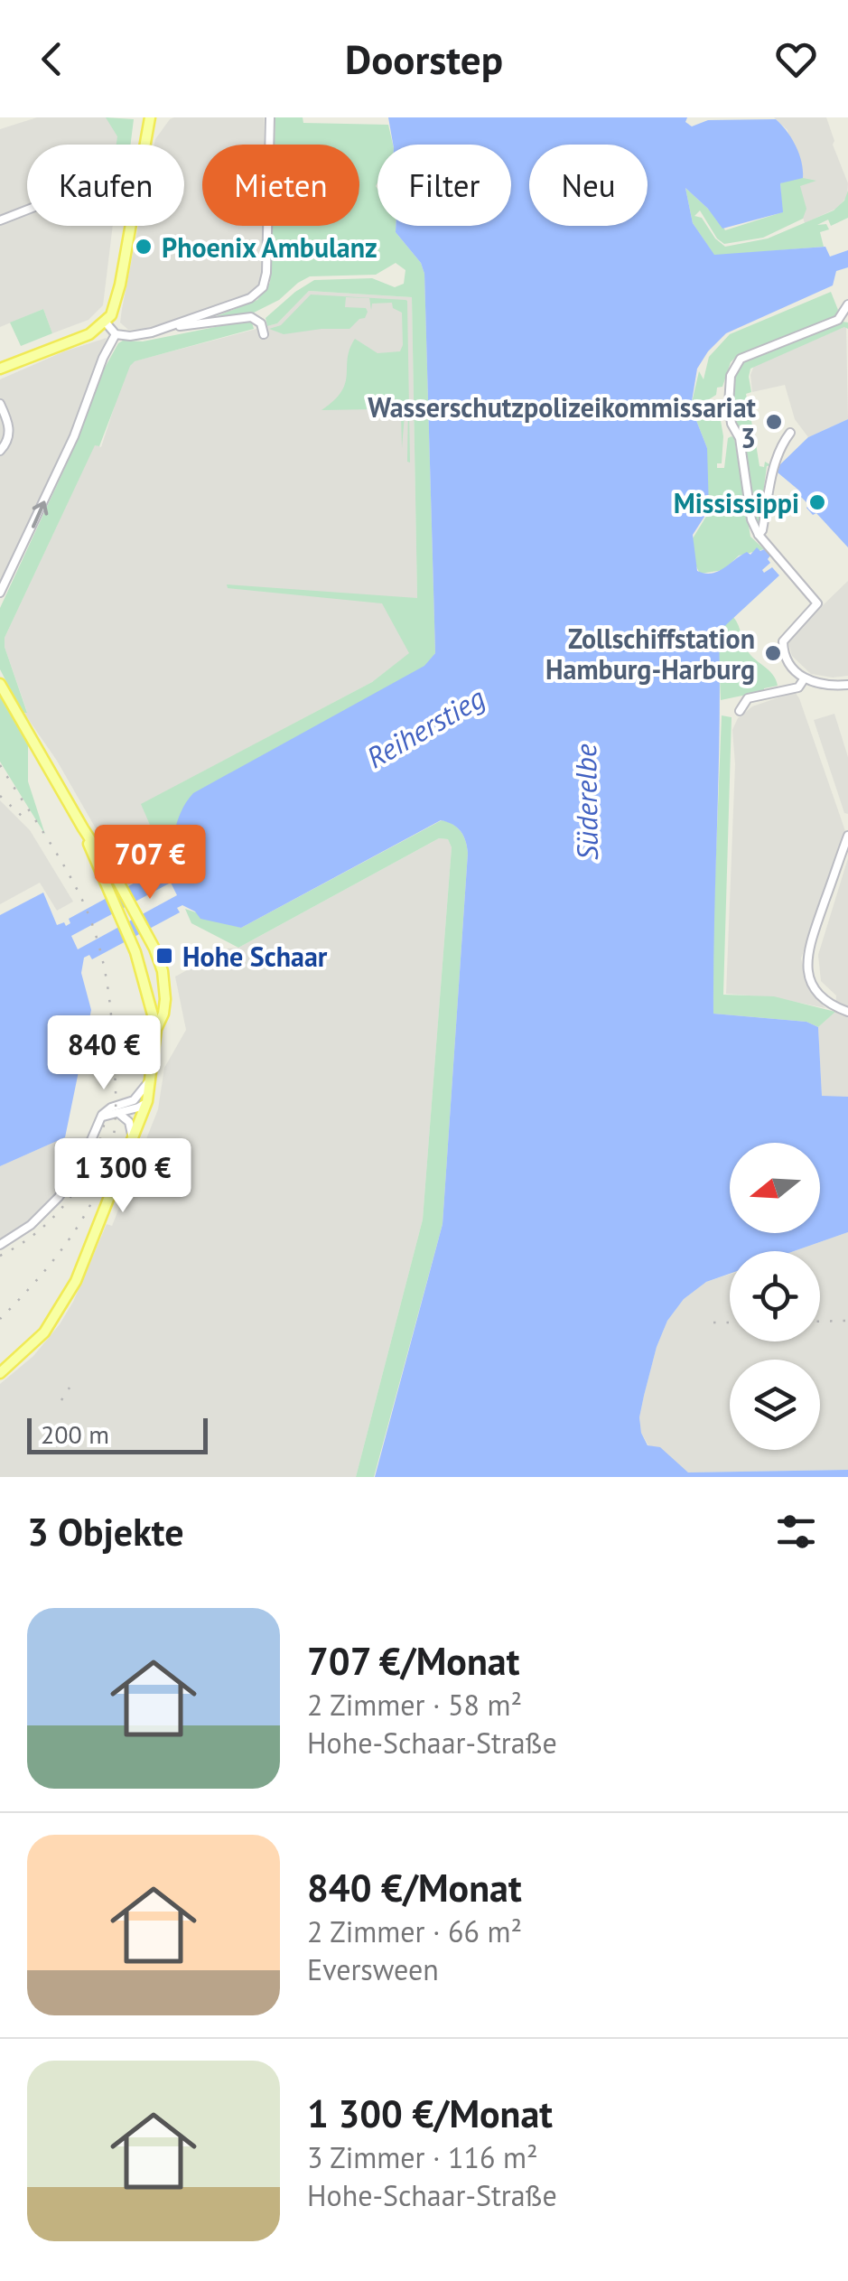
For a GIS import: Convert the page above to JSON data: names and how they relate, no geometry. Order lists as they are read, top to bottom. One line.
{"water":["Reiherstieg","Süderelbe"],"places":{"other":["Phoenix Ambulanz","Wasserschutzpolizeikommissariat 3","Mississippi","Zollschiffstation Hamburg-Harburg"],"transit":["Hohe Schaar"]},"scale_bar":"200 m","north":"left","page":{"header":"Doorstep","chip":["Kaufen","Mieten","Filter","Neu"],"price":["707 €","840 €","1 300 €"],"scale":"200 m","heading":"3 Objekte","list":[{"name":"707 €/Monat","note":"2 Zimmer · 58 m² · Hohe-Schaar-Straße"},{"name":"840 €/Monat","note":"2 Zimmer · 66 m² · Eversween"},{"name":"1 300 €/Monat","note":"3 Zimmer · 116 m² · Hohe-Schaar-Straße"}]}}
